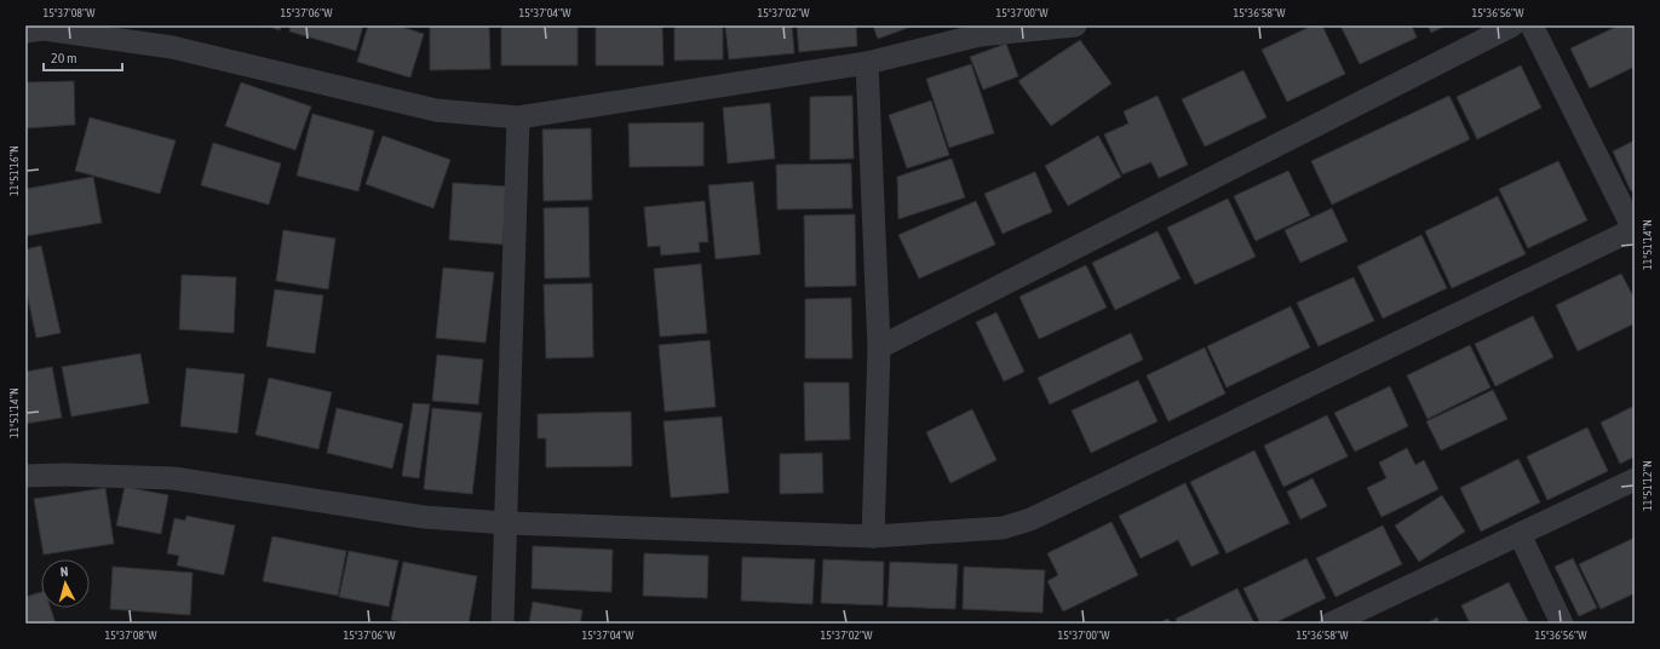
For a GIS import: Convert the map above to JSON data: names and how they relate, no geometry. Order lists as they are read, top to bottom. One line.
{"scale_bar":"20 m","north":"top","coordinates":["15°37'08\"W","15°37'06\"W","15°37'04\"W","15°37'02\"W","15°37'00\"W","15°36'58\"W","15°36'56\"W","11°51'16\"N","11°51'14\"N","11°51'12\"N"]}
